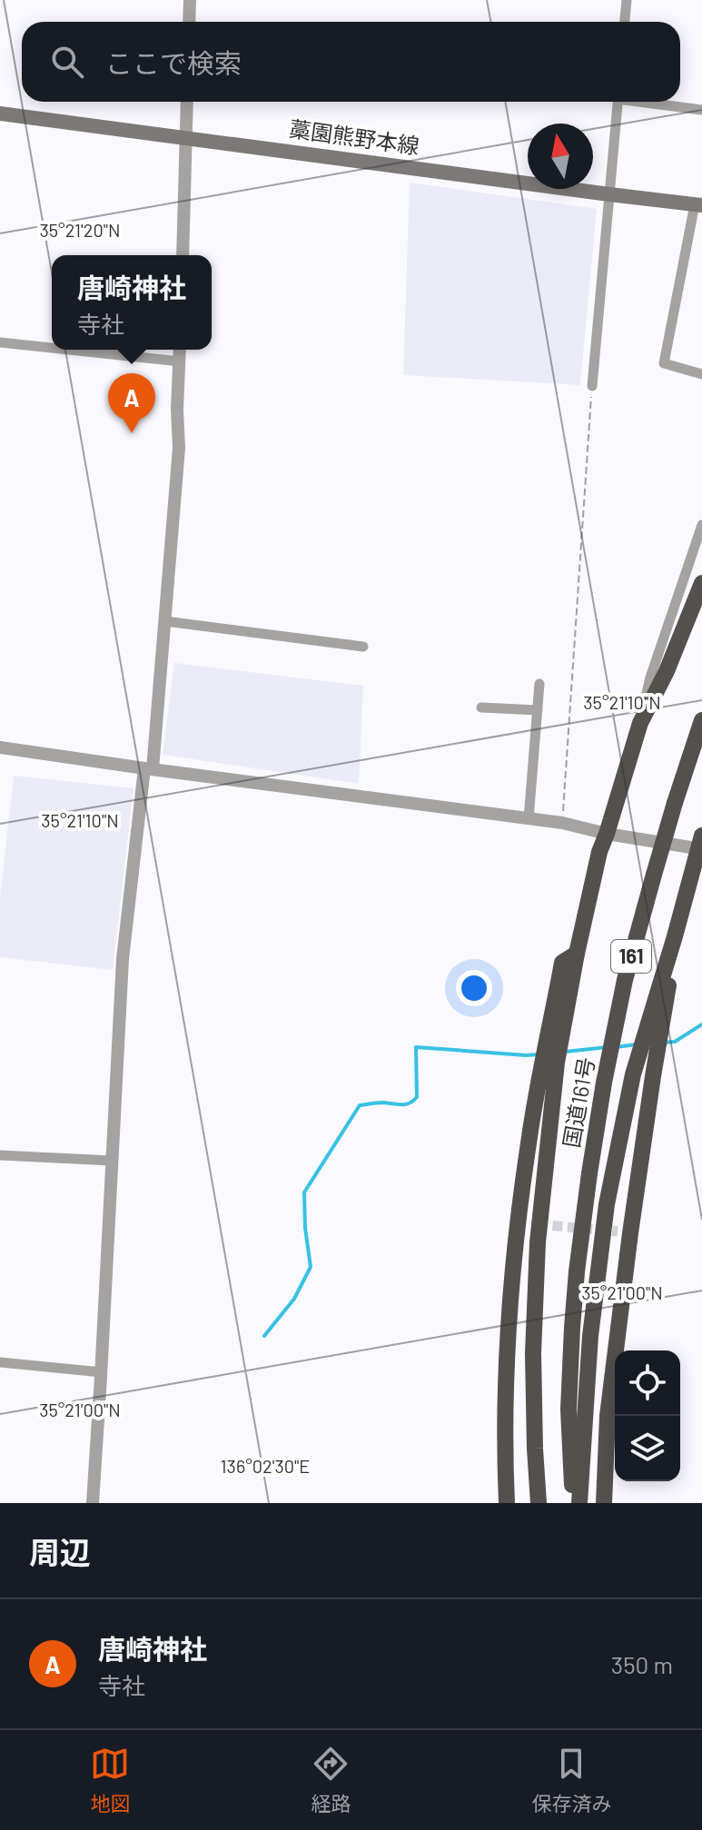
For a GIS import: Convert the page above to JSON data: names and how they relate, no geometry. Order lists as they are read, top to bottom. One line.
{"streets":{"highway":["161","国道161号"],"main road":["藁園熊野本線"]},"north":"top","page":{"search":"ここで検索","popup":["唐崎神社","寺社"],"pins":"A","heading":"周辺","list":[{"mark":"A","name":"唐崎神社","note":"寺社","value":"350 m"}],"nav":["地図","経路","保存済み"]},"coordinates":["35°21'20\"N","35°21'10\"N","35°21'00\"N","136°02'30\"E"]}
